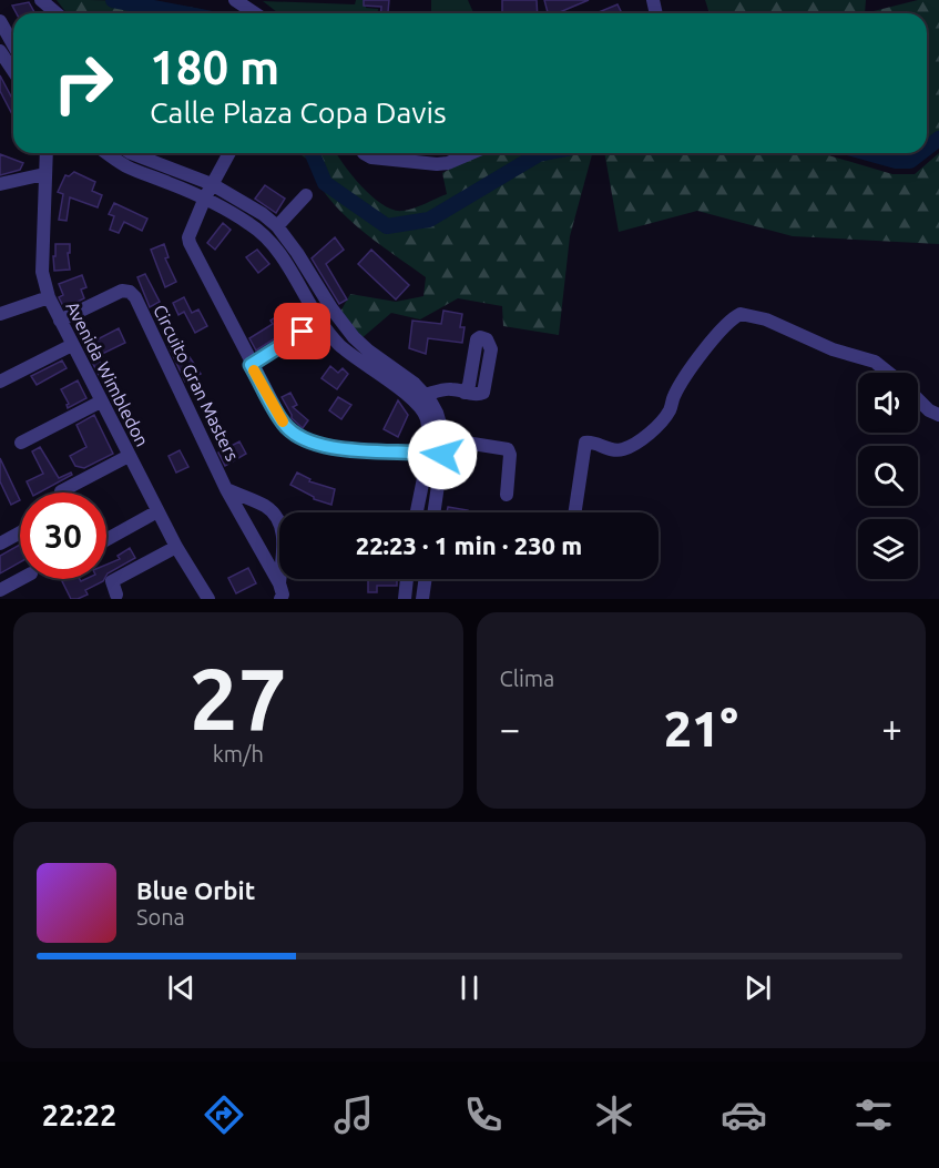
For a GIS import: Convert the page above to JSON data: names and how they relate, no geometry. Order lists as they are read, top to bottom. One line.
{"streets":{"street":["Avenida Wimbledon","Circuito Gran Masters"]},"crossings":[["Avenida Wimbledon","Circuito Gran Masters"]],"page":{"turn":["180 m","Calle Plaza Copa Davis"],"limit":"30","trip":"22:23 · 1 min · 230 m","tile":[["27","km/h"],"Clima"],"heat":["−","21°","+"],"song":["Blue Orbit","Sona"],"tabs":"22:22"}}
